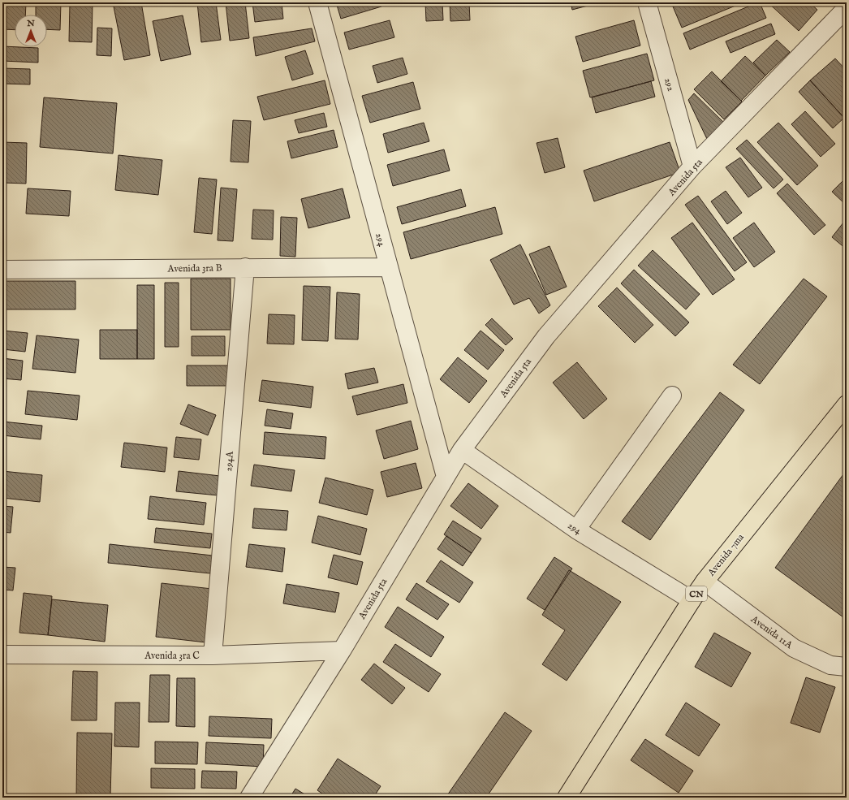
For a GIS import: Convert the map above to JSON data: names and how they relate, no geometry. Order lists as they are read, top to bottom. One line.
{"streets":{"highway":["Avenida 7ma","CN"],"street":["292","Avenida 5ta","294","Avenida 3ra B","294A","Avenida 11A","Avenida 3ra C"]},"crossings":[["292","Avenida 5ta"],["Avenida 5ta","294"],["Avenida 5ta","Avenida 3ra C"],["294","Avenida 3ra B"],["294","Avenida 7ma"],["Avenida 3ra B","294A"],["294A","Avenida 3ra C"],["Avenida 7ma","Avenida 11A"]],"north":"top"}
